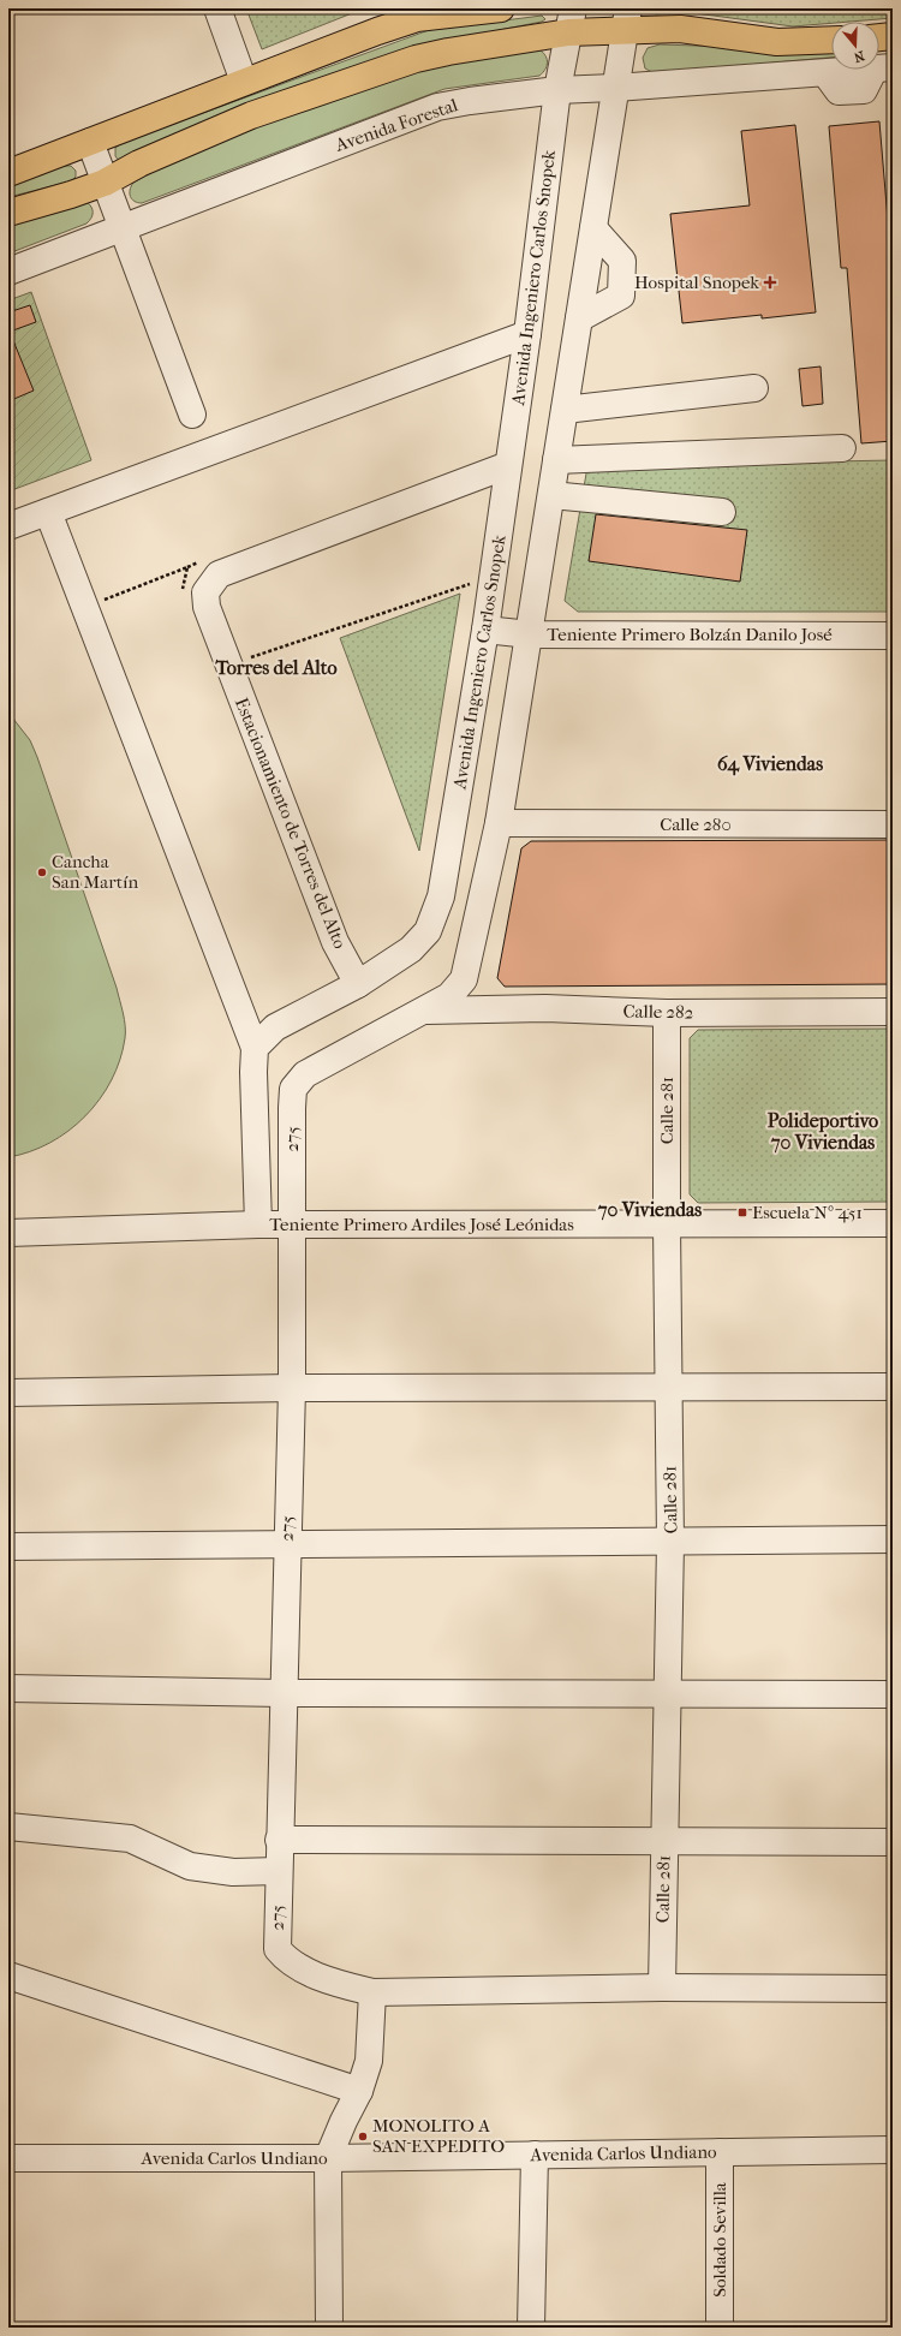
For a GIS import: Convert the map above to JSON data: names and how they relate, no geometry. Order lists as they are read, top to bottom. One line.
{"streets":{"street":["Avenida Forestal","Avenida Ingeniero Carlos Snopek","Teniente Primero Bolzán Danilo José","Estacionamiento de Torres del Alto","Calle 280","Calle 282","Calle 281","275","Teniente Primero Ardiles José Leónidas","Avenida Carlos Undiano","Soldado Sevilla"]},"crossings":[["Avenida Forestal","Avenida Ingeniero Carlos Snopek"],["Avenida Ingeniero Carlos Snopek","Teniente Primero Bolzán Danilo José"],["Avenida Ingeniero Carlos Snopek","Estacionamiento de Torres del Alto"],["Calle 282","Calle 281"],["Calle 282","275"],["Calle 281","Teniente Primero Ardiles José Leónidas"],["275","Teniente Primero Ardiles José Leónidas"],["Avenida Carlos Undiano","Soldado Sevilla"]],"districts":["Torres del Alto","64 Viviendas","Polideportivo 70 Viviendas","70 Viviendas"],"places":{"health":["Hospital Snopek"],"other":["Cancha San Martín","MONOLITO A SAN EXPEDITO"],"transit":["Escuela Nº 451"]},"north":"bottom"}
